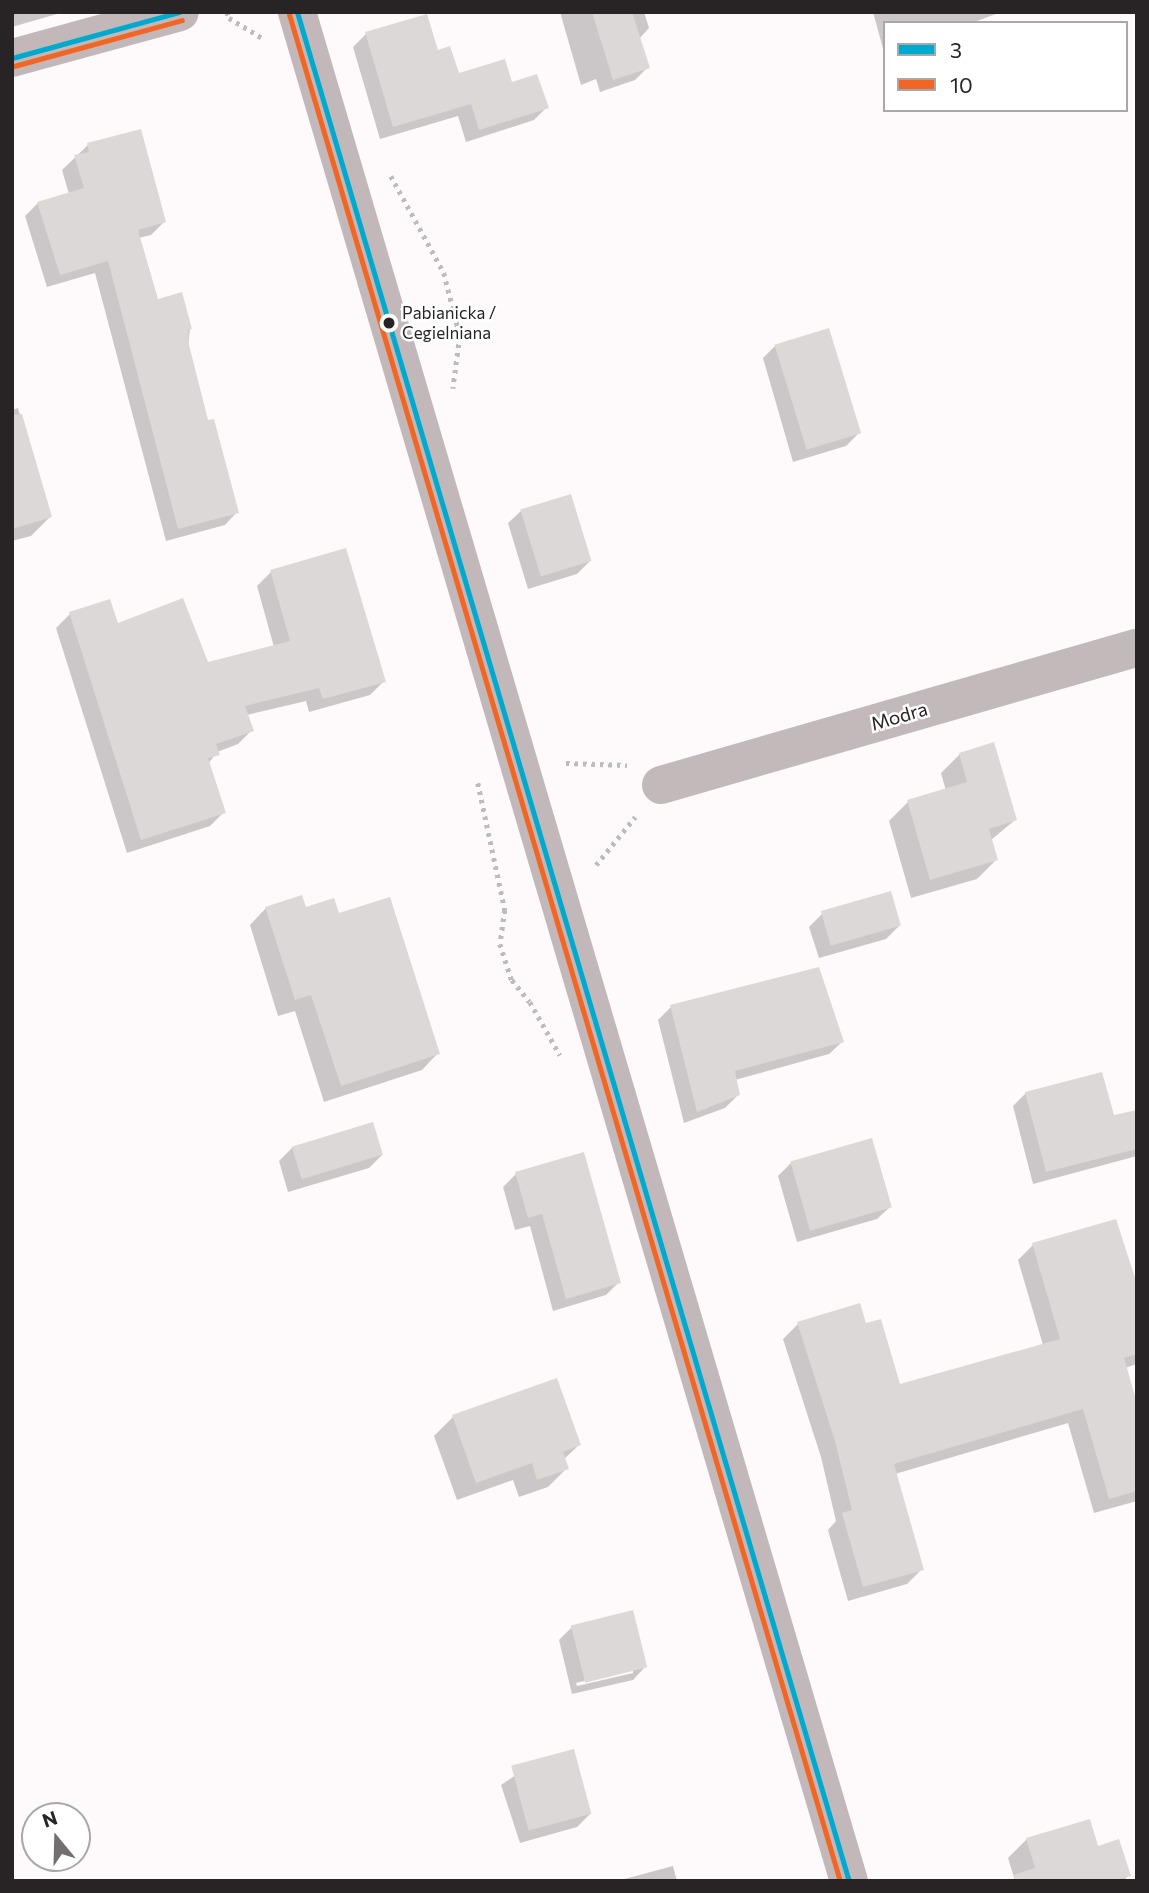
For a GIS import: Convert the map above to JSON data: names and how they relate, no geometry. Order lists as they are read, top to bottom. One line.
{"streets":{"street":["Modra"]},"places":["Pabianicka / Cegielniana"],"lines":["transit line 3","transit line 10"],"legend":["3","10"],"north":"top"}
